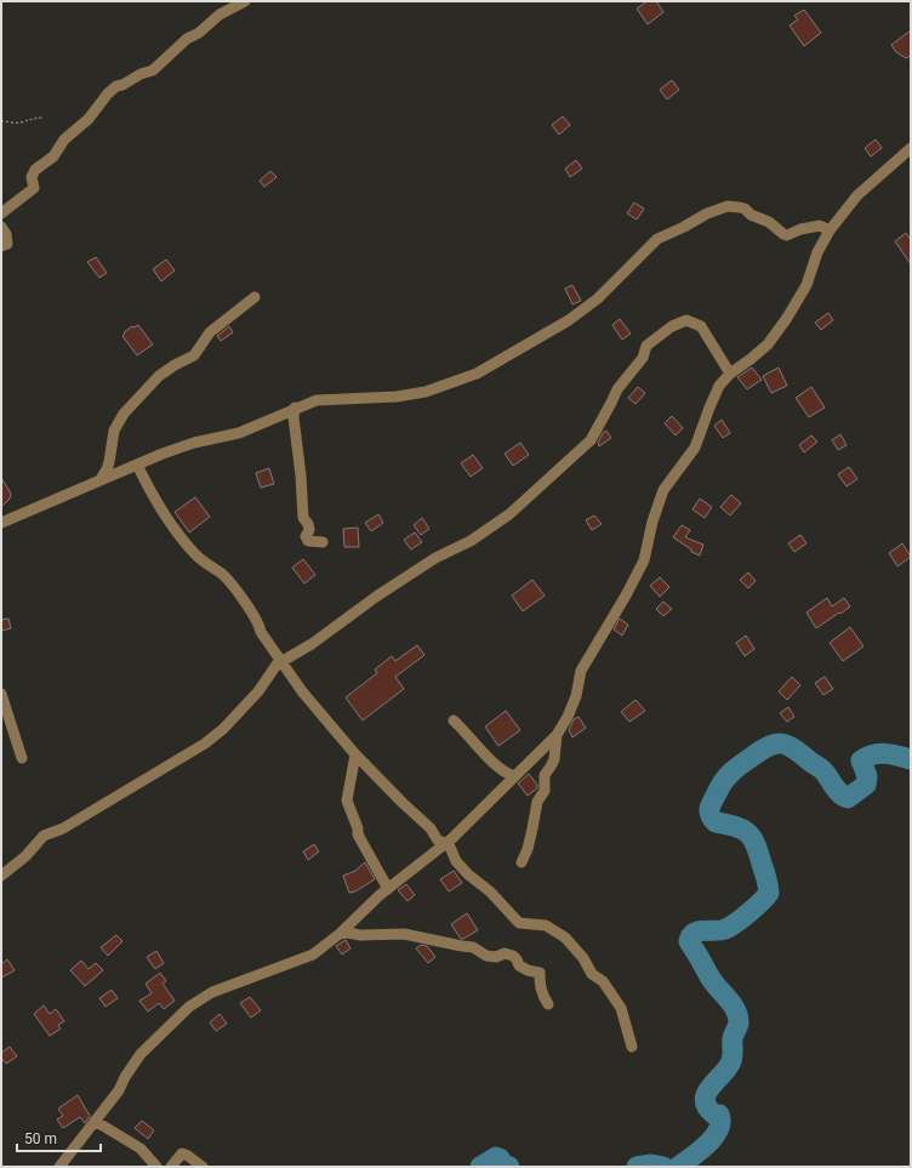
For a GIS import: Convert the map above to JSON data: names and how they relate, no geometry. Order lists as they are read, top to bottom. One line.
{"scale_bar":"50 m"}
